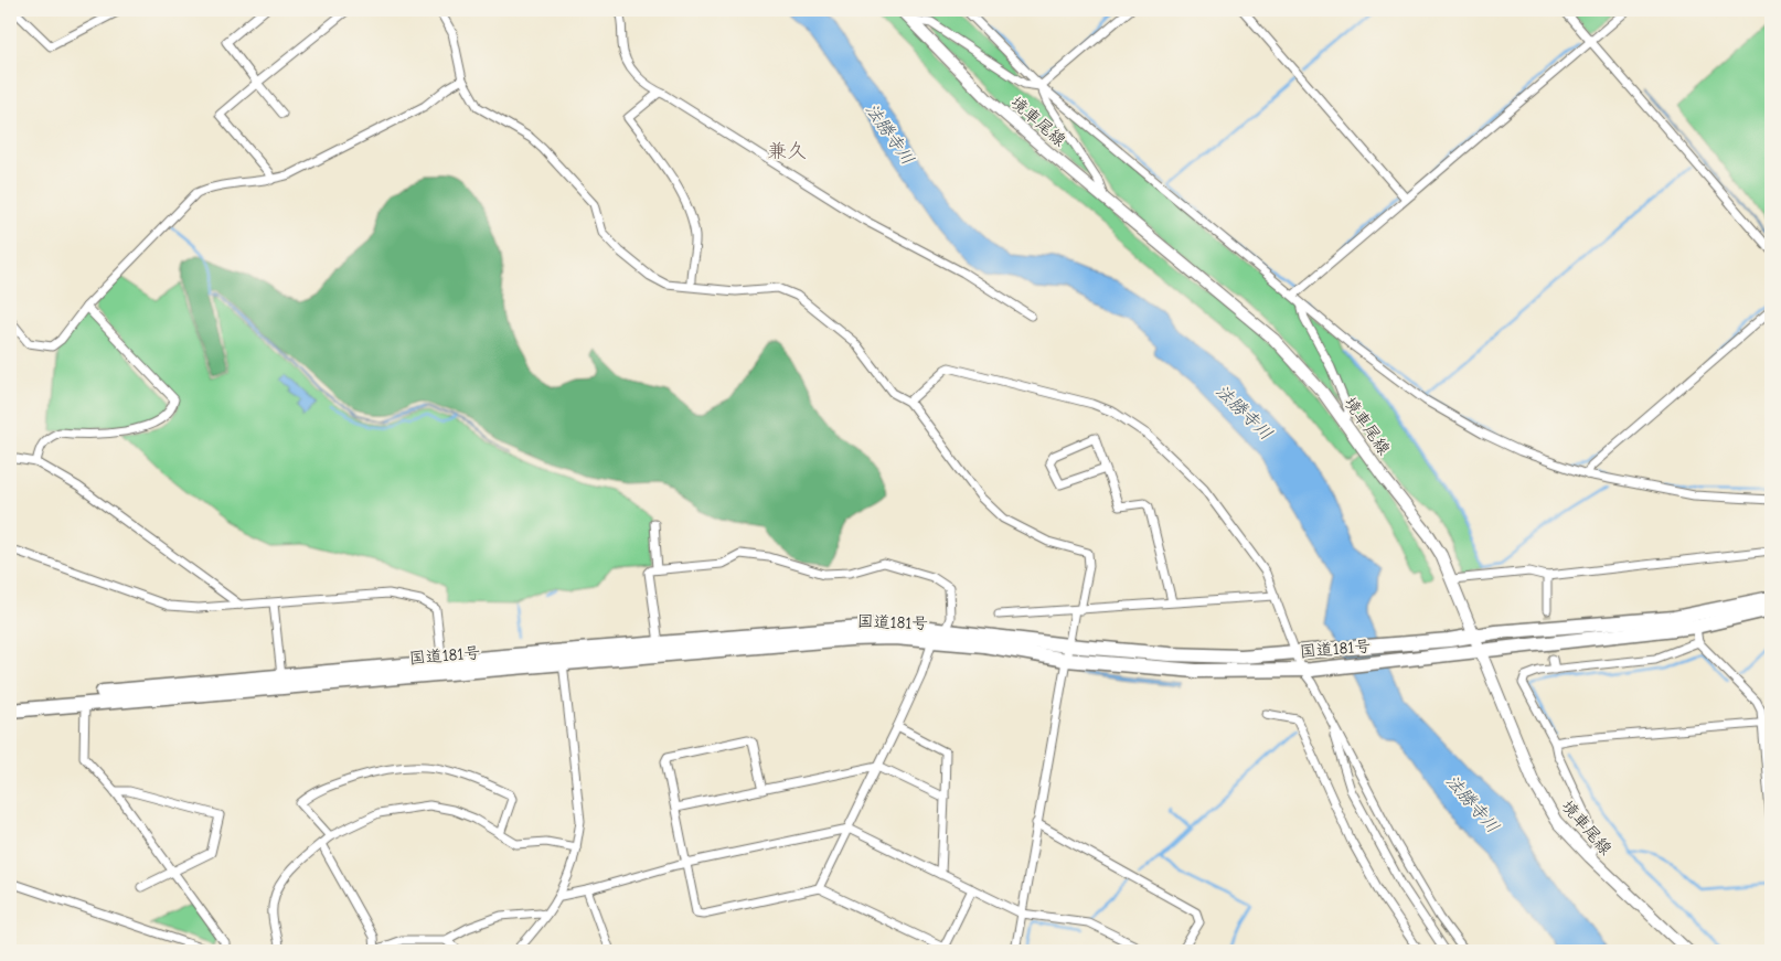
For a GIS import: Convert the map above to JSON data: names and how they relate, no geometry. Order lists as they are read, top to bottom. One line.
{"streets":{"highway":["国道181号"],"main road":["境車尾線"]},"crossings":[["境車尾線","国道181号"]],"districts":["兼久"],"water":["法勝寺川"]}
